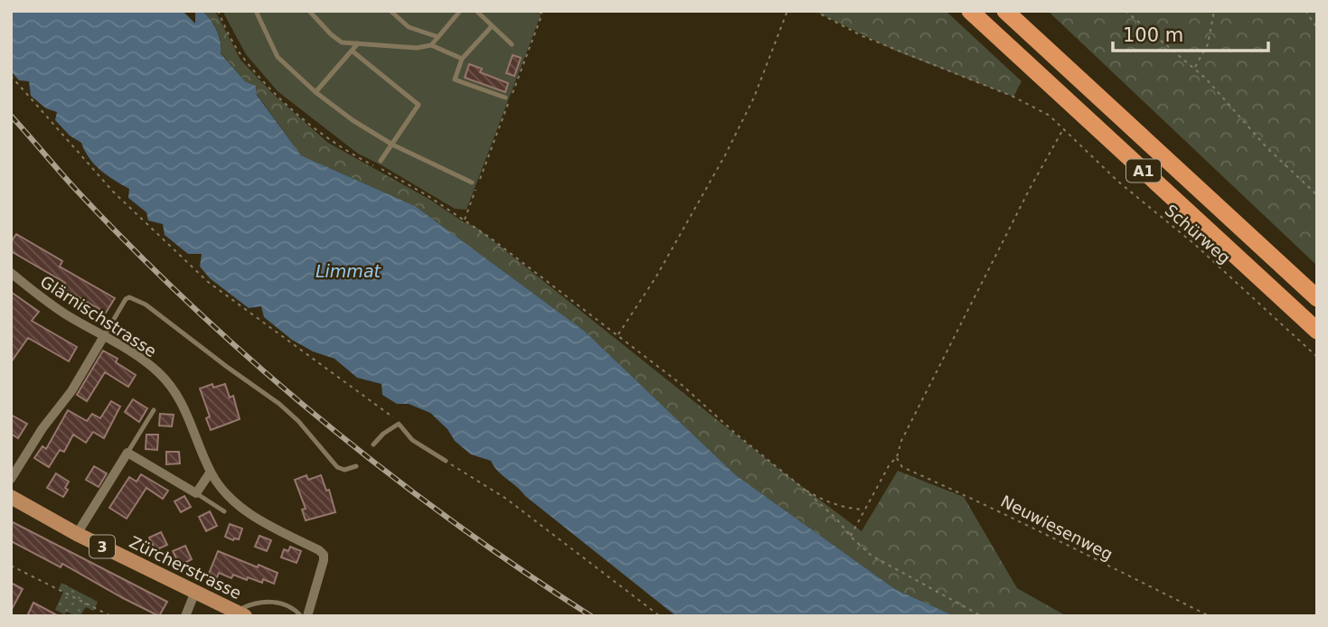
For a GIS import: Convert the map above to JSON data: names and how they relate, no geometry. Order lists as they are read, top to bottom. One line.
{"streets":{"highway":["A1"],"main road":["3","Zürcherstrasse"],"street":["Glärnischstrasse"],"path":["Schürweg","Neuwiesenweg"]},"water":["Limmat"],"scale_bar":"100 m"}
